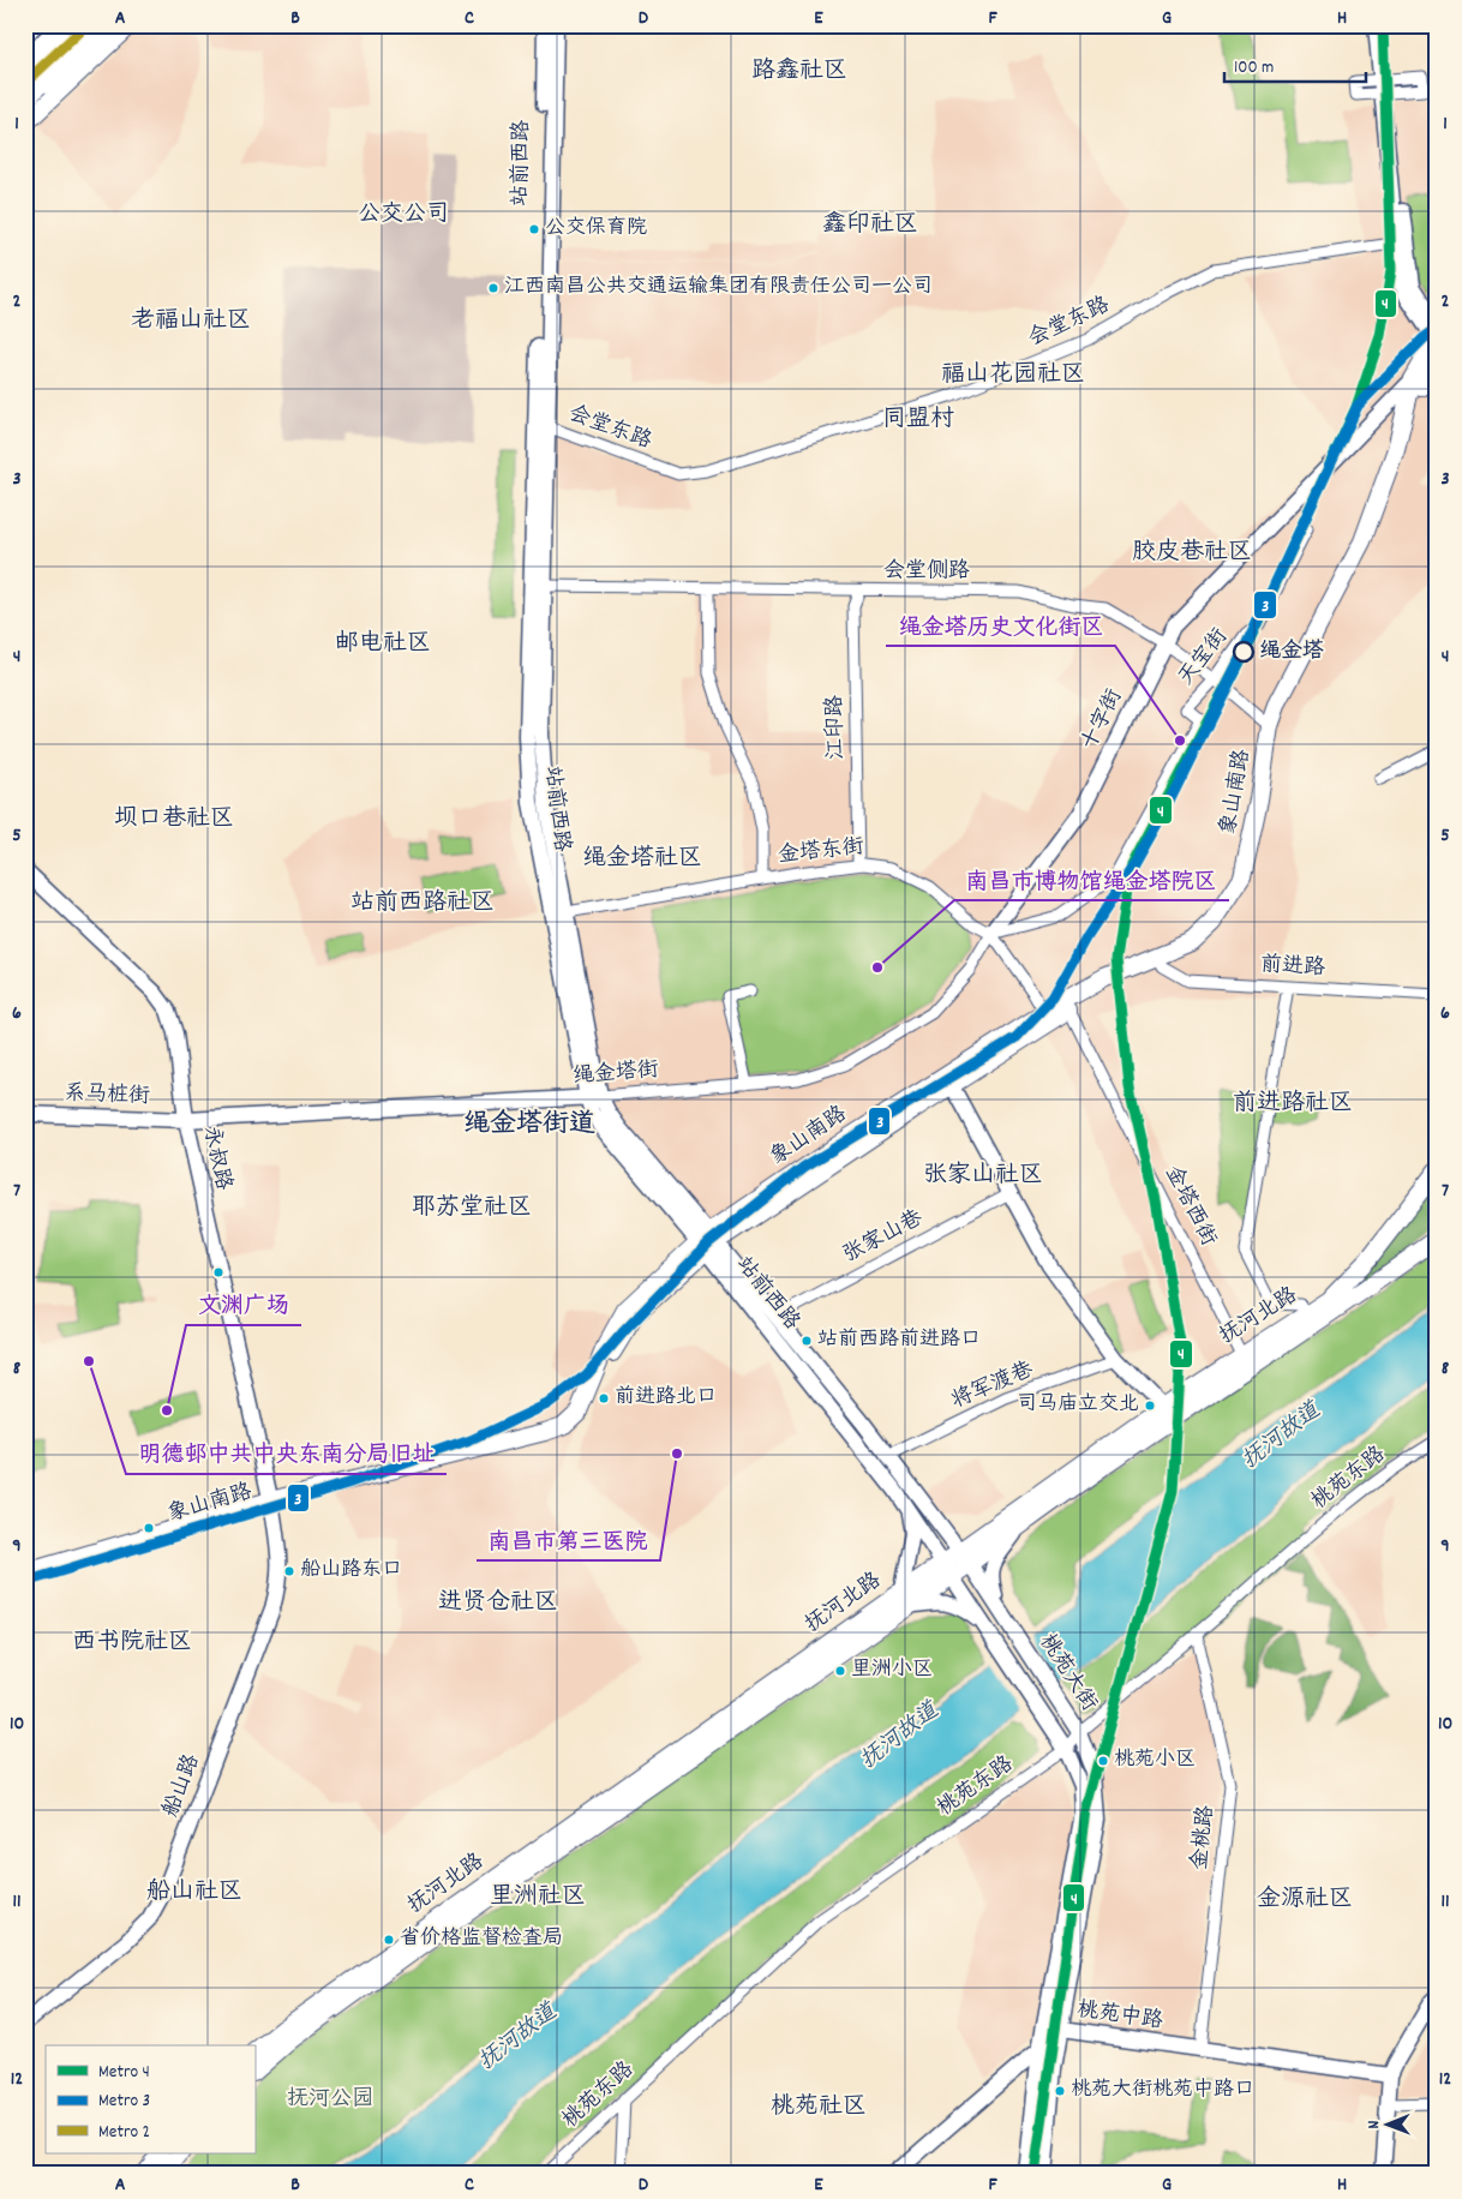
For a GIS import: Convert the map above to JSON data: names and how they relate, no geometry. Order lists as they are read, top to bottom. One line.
{"streets":{"main road":["站前西路","十字街","象山南路","绳金塔街","系马桩街","永叔路","抚河北路","桃苑大街","船山路","桃苑中路"],"street":["会堂东路","会堂侧路","天宝街","江印路","金塔东街","前进路","金塔西街","张家山巷","将军渡巷","桃苑东路","金桃路"]},"crossings":[["站前西路","会堂东路"],["站前西路","会堂侧路"],["站前西路","象山南路"],["站前西路","金塔东街"],["站前西路","绳金塔街"],["站前西路","张家山巷"],["站前西路","抚河北路"],["站前西路","将军渡巷"],["站前西路","桃苑大街"],["会堂侧路","天宝街"],["会堂侧路","十字街"],["会堂侧路","江印路"],["会堂侧路","象山南路"],["天宝街","十字街"],["天宝街","金塔东街"],["天宝街","绳金塔街"],["十字街","象山南路"],["十字街","金塔东街"],["十字街","绳金塔街"],["江印路","金塔东街"],["象山南路","金塔东街"],["象山南路","前进路"],["象山南路","永叔路"],["象山南路","金塔西街"],["象山南路","船山路"],["金塔东街","绳金塔街"],["绳金塔街","系马桩街"],["绳金塔街","永叔路"],["系马桩街","永叔路"],["永叔路","船山路"],["金塔西街","抚河北路"],["抚河北路","桃苑大街"],["桃苑东路","桃苑大街"],["桃苑东路","金桃路"],["桃苑大街","桃苑中路"],["金桃路","桃苑中路"]],"districts":["路鑫社区","公交公司","鑫印社区","老福山社区","福山花园社区","同盟村","胶皮巷社区","邮电社区","坝口巷社区","绳金塔社区","站前西路社区","前进路社区","绳金塔街道","张家山社区","耶苏堂社区","进贤仓社区","西书院社区","船山社区","里洲社区","金源社区","桃苑社区"],"water":["抚河故道"],"parks":["抚河公园"],"places":["公交保育院","江西南昌公共交通运输集团有限责任公司一公司","绳金塔","绳金塔历史文化街区","南昌市博物馆绳金塔院区","站前西路前进路口","明德邨中共中央东南分局旧址","前进路北口","司马庙立交北","文渊广场","南昌市第三医院","船山路东口","里洲小区","桃苑小区","省价格监督检查局","桃苑大街桃苑中路口"],"lines":["metro line 4","metro line 2","metro line 3"],"legend":["Metro 4","Metro 3","Metro 2"],"scale_bar":"100 m","north":"left","grid":{"columns":["A","B","C","D","E","F","G","H"],"rows":["1","2","3","4","5","6","7","8","9","10","11","12"]}}
